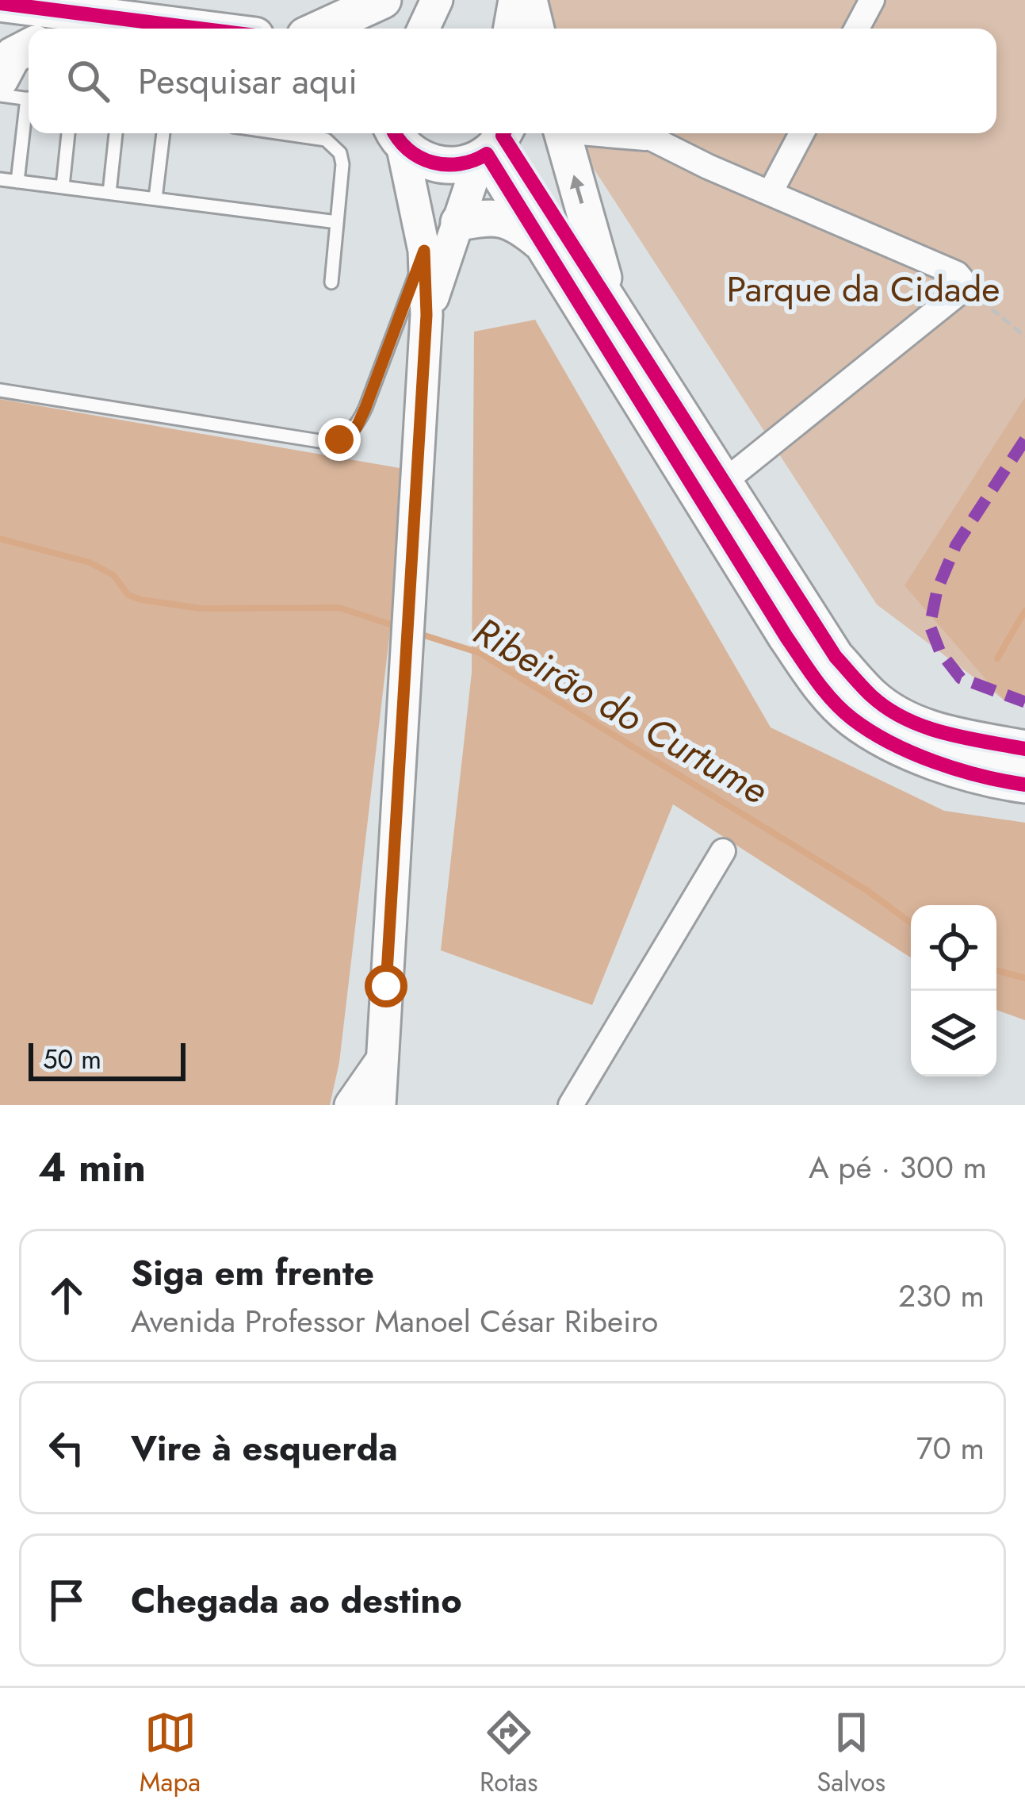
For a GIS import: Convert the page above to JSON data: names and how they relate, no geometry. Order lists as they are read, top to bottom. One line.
{"water":["Ribeirão do Curtume"],"parks":["Parque da Cidade"],"scale_bar":"50 m","page":{"search":"Pesquisar aqui","scale":"50 m","heading":["4 min","A pé · 300 m"],"list":[["Siga em frente","Avenida Professor Manoel César Ribeiro","230 m"],["Vire à esquerda","70 m"],"Chegada ao destino"],"nav":["Mapa","Rotas","Salvos"]}}
